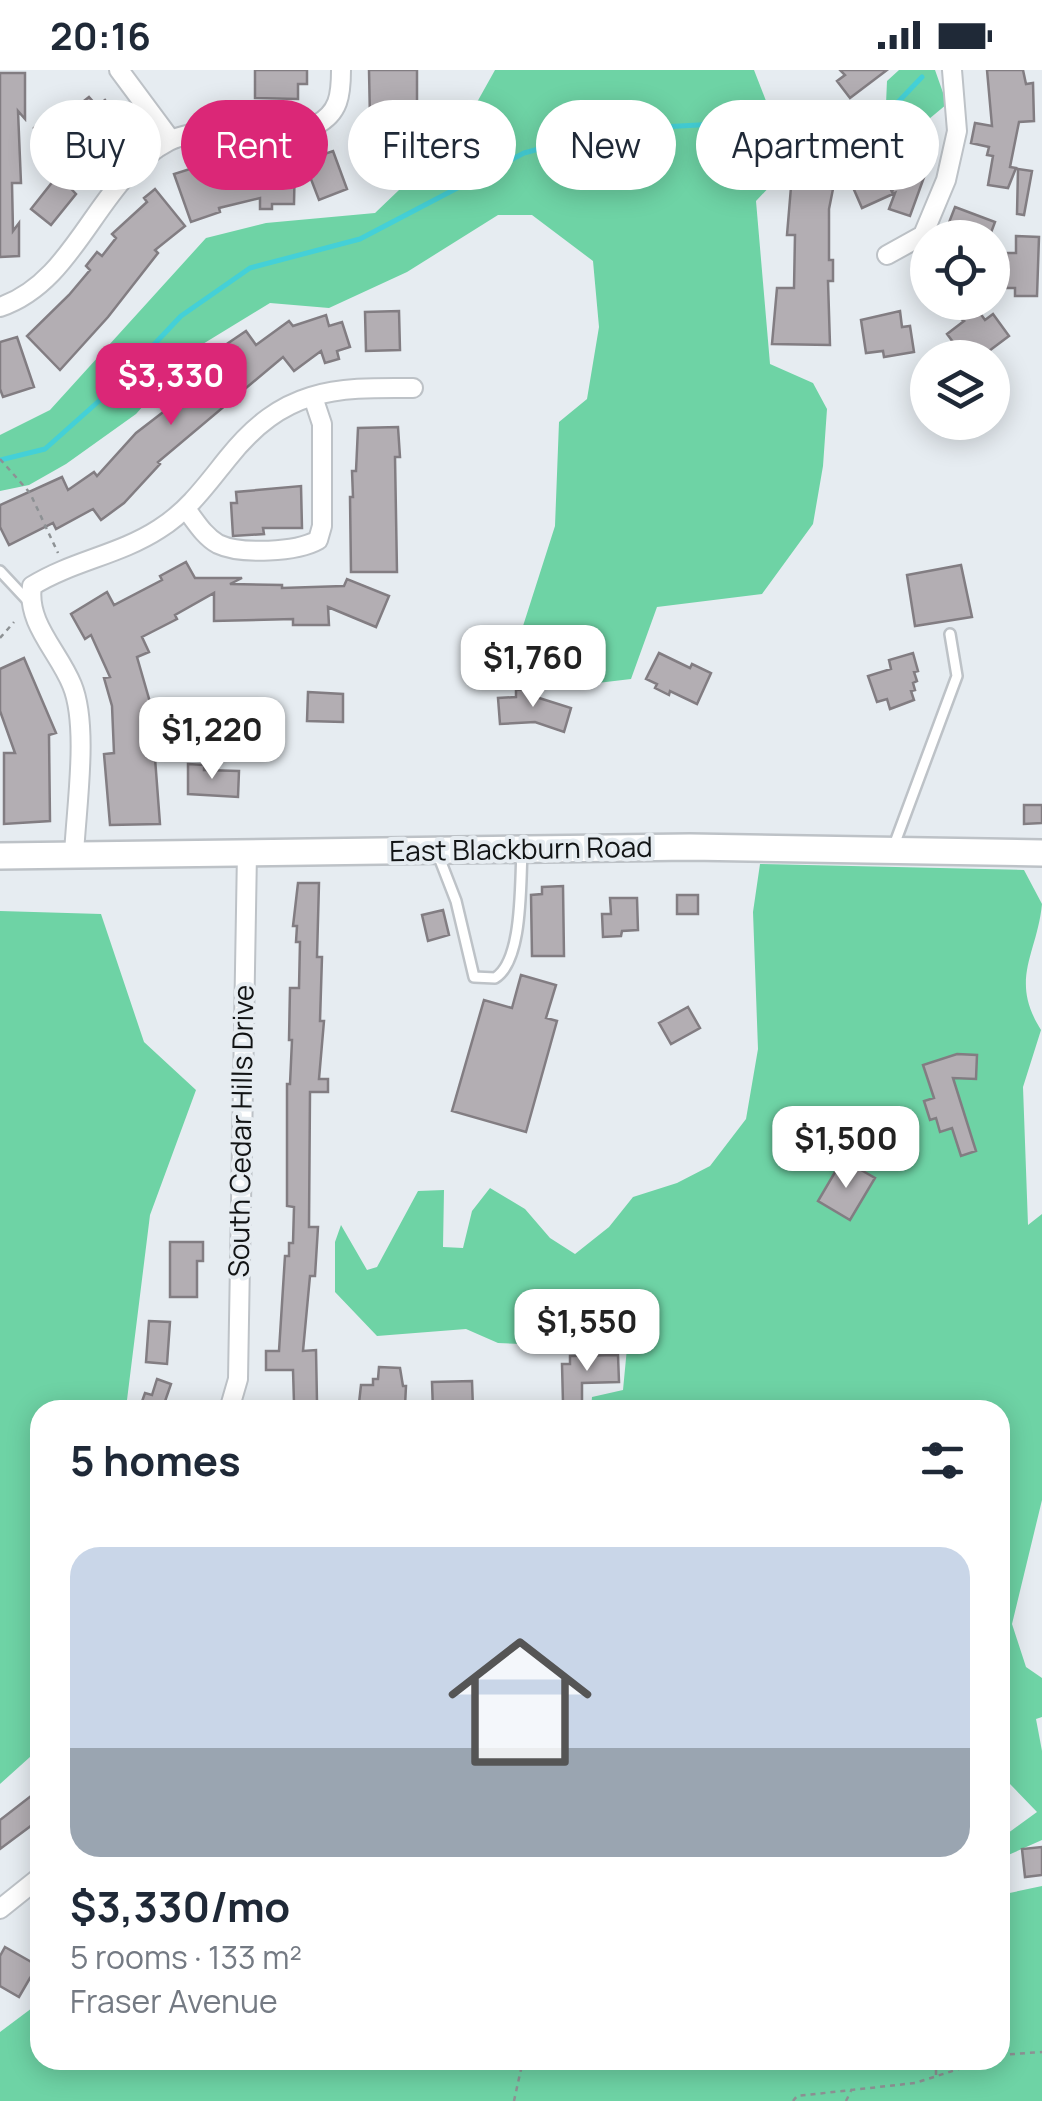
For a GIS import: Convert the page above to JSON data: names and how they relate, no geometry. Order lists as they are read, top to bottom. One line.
{"streets":{"street":["East Blackburn Road","South Cedar Hills Drive"]},"crossings":[["East Blackburn Road","South Cedar Hills Drive"]],"page":{"status":"20:16","chip":["Buy","Rent","Filters","New","Apartment"],"price":["$3,330","$1,760","$1,220","$1,500","$1,550"],"heading":"5 homes","list":[{"name":"$3,330/mo","note":"5 rooms · 133 m² · Fraser Avenue"}]}}
